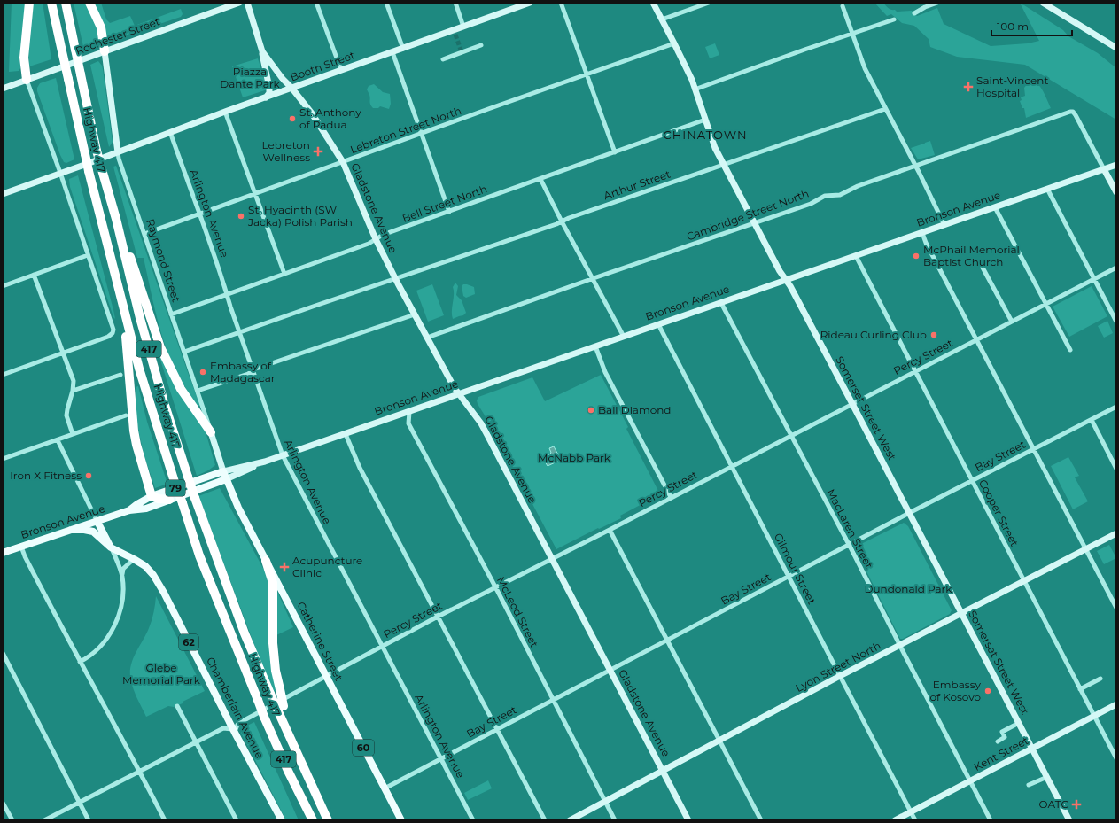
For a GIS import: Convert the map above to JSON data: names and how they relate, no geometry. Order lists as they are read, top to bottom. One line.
{"streets":{"highway":["Highway 417","417"],"main road":["Rochester Street","Booth Street","Gladstone Avenue","Bronson Avenue","Raymond Street","Somerset Street West","79","Catherine Street","62","Lyon Street North","Chamberlain Avenue","60","Kent Street"],"street":["Lebreton Street North","Arthur Street","Bell Street North","Arlington Avenue","Cambridge Street North","Percy Street","Bay Street","Cooper Street","MacLaren Street","Gilmour Street","McLeod Street"]},"crossings":[["Rochester Street","Raymond Street"],["Booth Street","Gladstone Avenue"],["Booth Street","Arlington Avenue"],["Booth Street","Raymond Street"],["Lebreton Street North","Gladstone Avenue"],["Lebreton Street North","Arlington Avenue"],["Lebreton Street North","Raymond Street"],["Lebreton Street North","Somerset Street West"],["Arthur Street","Gladstone Avenue"],["Arthur Street","Arlington Avenue"],["Arthur Street","Raymond Street"],["Arthur Street","Somerset Street West"],["Bell Street North","Gladstone Avenue"],["Bell Street North","Arlington Avenue"],["Bell Street North","Raymond Street"],["Bell Street North","Somerset Street West"],["Gladstone Avenue","Bronson Avenue"],["Gladstone Avenue","Cambridge Street North"],["Gladstone Avenue","Percy Street"],["Gladstone Avenue","Bay Street"],["Gladstone Avenue","Lyon Street North"],["Bronson Avenue","Arlington Avenue"],["Bronson Avenue","Cambridge Street North"],["Bronson Avenue","Raymond Street"],["Bronson Avenue","Somerset Street West"],["Bronson Avenue","Cooper Street"],["Bronson Avenue","MacLaren Street"],["Bronson Avenue","Gilmour Street"],["Bronson Avenue","McLeod Street"],["Bronson Avenue","Catherine Street"],["Bronson Avenue","Chamberlain Avenue"],["Arlington Avenue","Percy Street"],["Arlington Avenue","Bay Street"],["Cambridge Street North","Somerset Street West"],["Raymond Street","Catherine Street"],["Percy Street","Somerset Street West"],["Percy Street","Cooper Street"],["Percy Street","MacLaren Street"],["Percy Street","Gilmour Street"],["Percy Street","McLeod Street"],["Percy Street","Catherine Street"],["Percy Street","Chamberlain Avenue"],["Somerset Street West","Bay Street"],["Somerset Street West","Lyon Street North"],["Somerset Street West","Kent Street"],["Bay Street","Cooper Street"],["Bay Street","MacLaren Street"],["Bay Street","Gilmour Street"],["Bay Street","McLeod Street"],["Bay Street","Catherine Street"],["Cooper Street","Lyon Street North"],["Cooper Street","Kent Street"],["MacLaren Street","Lyon Street North"],["MacLaren Street","Kent Street"],["Gilmour Street","Lyon Street North"],["Gilmour Street","Kent Street"],["McLeod Street","Lyon Street North"]],"districts":["CHINATOWN"],"parks":["Piazza Dante Park","McNabb Park","Dundonald Park","Glebe Memorial Park"],"places":{"health":["Saint-Vincent Hospital","Lebreton Wellness","Acupuncture Clinic","OATC"],"other":["St. Anthony of Padua","St. Hyacinth (SW Jacka) Polish Parish","McPhail Memorial Baptist Church","Rideau Curling Club","Embassy of Madagascar","Ball Diamond","Iron X Fitness","Embassy of Kosovo"]},"scale_bar":"100 m"}
